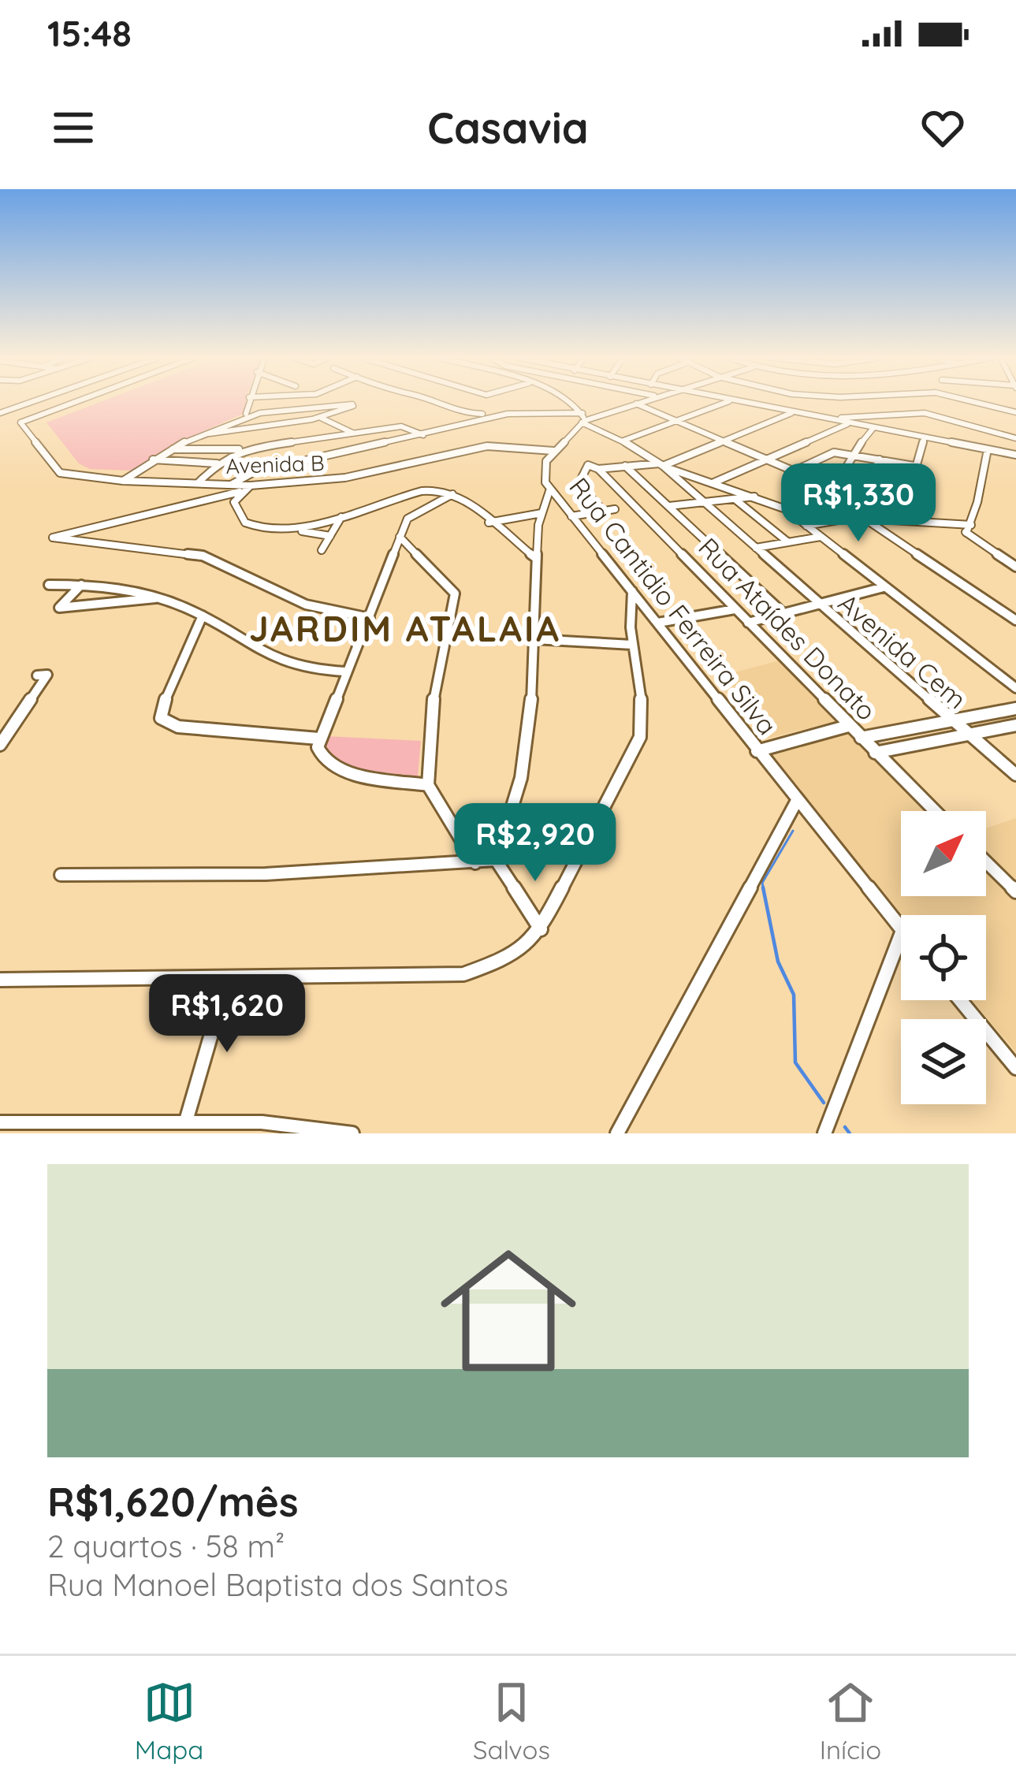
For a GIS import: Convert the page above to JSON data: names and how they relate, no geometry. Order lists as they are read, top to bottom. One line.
{"streets":{"street":["Avenida B","Rua Cantidio Ferreira Silva","Rua Ataídes Donato","Avenida Cem"]},"crossings":[["Avenida B","Rua Cantidio Ferreira Silva"],["Rua Cantidio Ferreira Silva","Avenida Cem"]],"districts":["JARDIM ATALAIA"],"north":"top right","page":{"status":"15:48","header":"Casavia","price":["R$1,330","R$2,920","R$1,620"],"list":[{"name":"R$1,620/mês","note":"2 quartos · 58 m² · Rua Manoel Baptista dos Santos"}],"tabs":["Mapa","Salvos","Início"]}}
